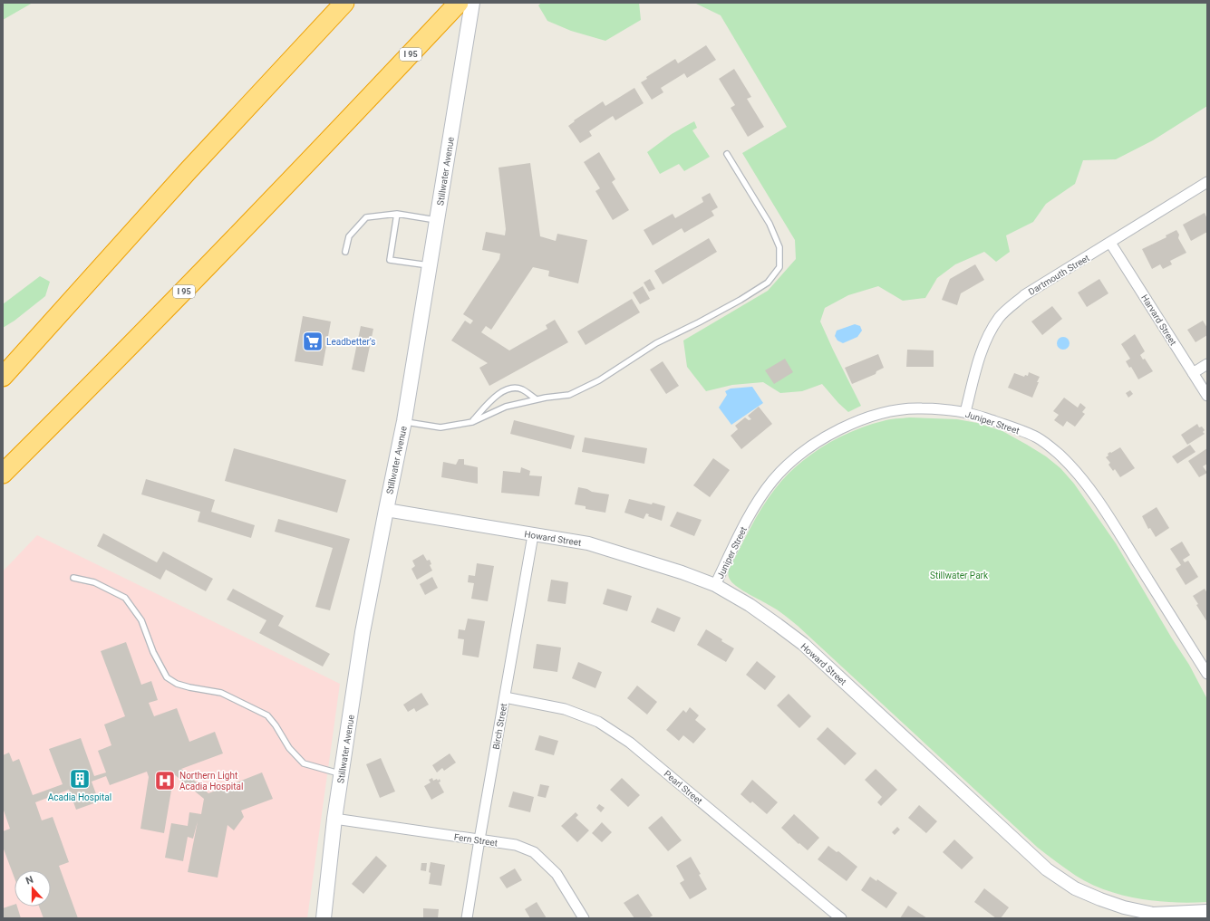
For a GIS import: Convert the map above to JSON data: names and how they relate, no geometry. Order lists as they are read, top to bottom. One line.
{"streets":{"highway":["I 95"],"main road":["Stillwater Avenue"],"street":["Dartmouth Street","Harvard Street","Juniper Street","Howard Street","Birch Street","Pearl Street","Fern Street"]},"crossings":[["Stillwater Avenue","Howard Street"],["Stillwater Avenue","Fern Street"],["Dartmouth Street","Harvard Street"],["Dartmouth Street","Juniper Street"],["Juniper Street","Howard Street"],["Howard Street","Birch Street"],["Birch Street","Pearl Street"],["Birch Street","Fern Street"]],"parks":["Stillwater Park"],"places":{"supermarket":["Leadbetter's"],"building":["Acadia Hospital"],"hospital":["Northern Light Acadia Hospital"]},"north":"top"}
